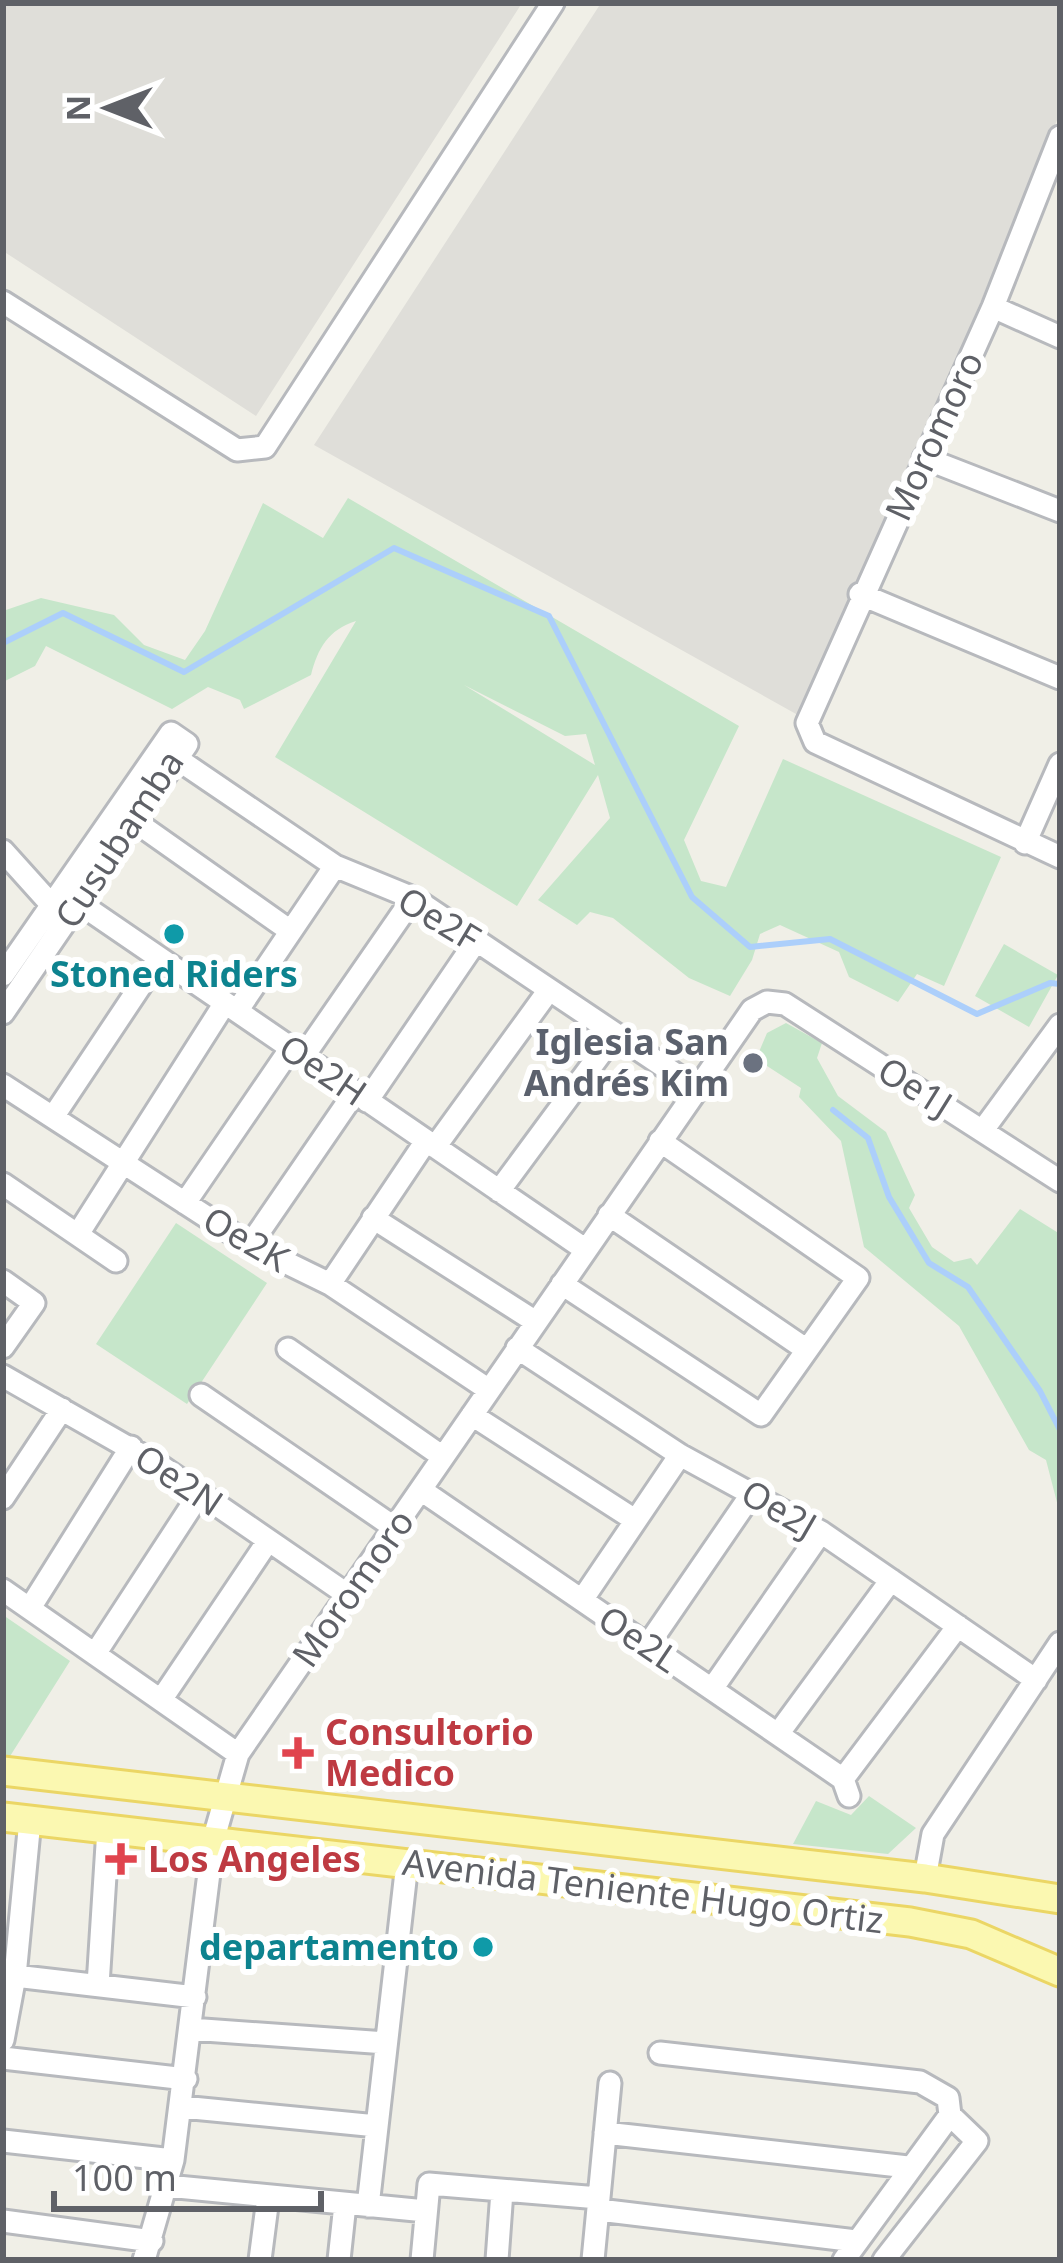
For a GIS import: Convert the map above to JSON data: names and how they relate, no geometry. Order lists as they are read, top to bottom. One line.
{"streets":{"main road":["Avenida Teniente Hugo Ortiz"],"street":["Moromoro","Cusubamba","Oe2F","Oe2H","Oe1J","Oe2K","Oe2N","Oe2J","Oe2L"]},"crossings":[["Moromoro","Oe2F"],["Moromoro","Oe2H"],["Moromoro","Oe1J"],["Moromoro","Oe2K"],["Moromoro","Oe2N"],["Moromoro","Oe2J"],["Moromoro","Oe2L"],["Moromoro","Avenida Teniente Hugo Ortiz"],["Cusubamba","Oe2F"],["Cusubamba","Oe2H"],["Oe2J","Oe2L"]],"places":{"other":["Stoned Riders","Iglesia San Andrés Kim","departamento"],"health":["Consultorio Medico","Los Angeles"]},"scale_bar":"100 m","north":"left"}
